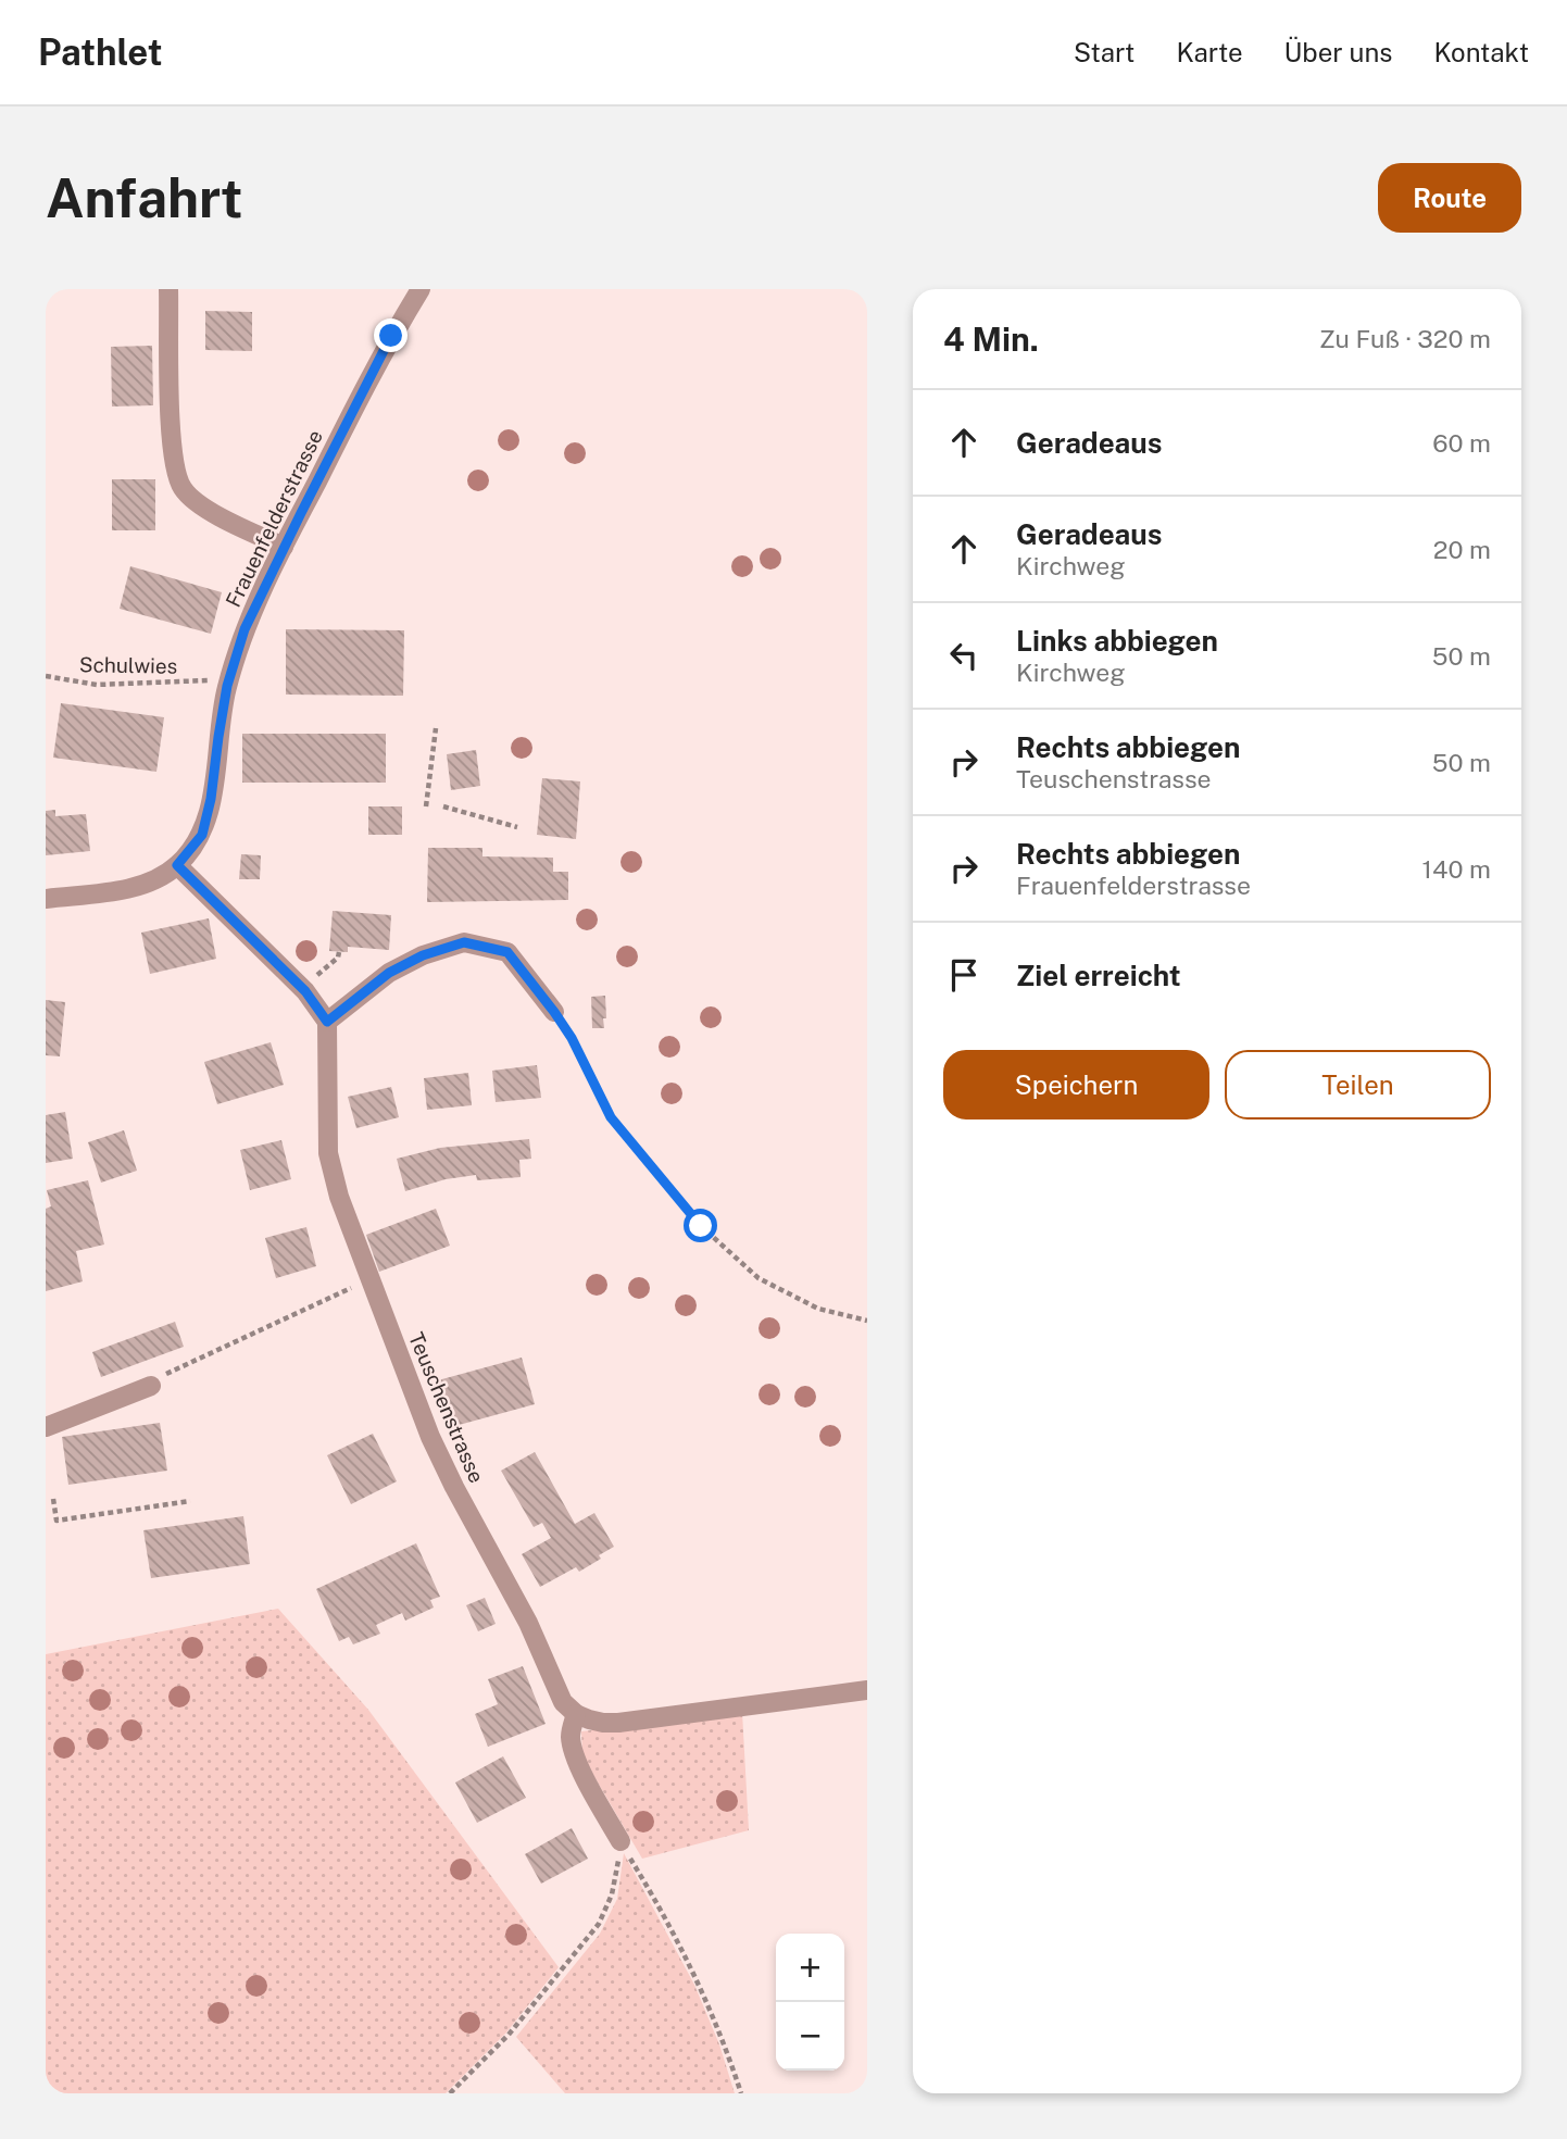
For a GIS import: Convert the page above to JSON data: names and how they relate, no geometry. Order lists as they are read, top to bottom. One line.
{"streets":{"street":["Frauenfelderstrasse","Teuschenstrasse"],"path":["Schulwies"]},"page":{"header":"Pathlet","nav":["Start","Karte","Über uns","Kontakt"],"buttons":["Route",["Speichern","Teilen"]],"title":"Anfahrt","heading":["4 Min.","Zu Fuß · 320 m"],"list":[["Geradeaus","60 m"],["Geradeaus","Kirchweg","20 m"],["Links abbiegen","Kirchweg","50 m"],["Rechts abbiegen","Teuschenstrasse","50 m"],["Rechts abbiegen","Frauenfelderstrasse","140 m"],"Ziel erreicht"],"map_buttons":["+","−"]}}
